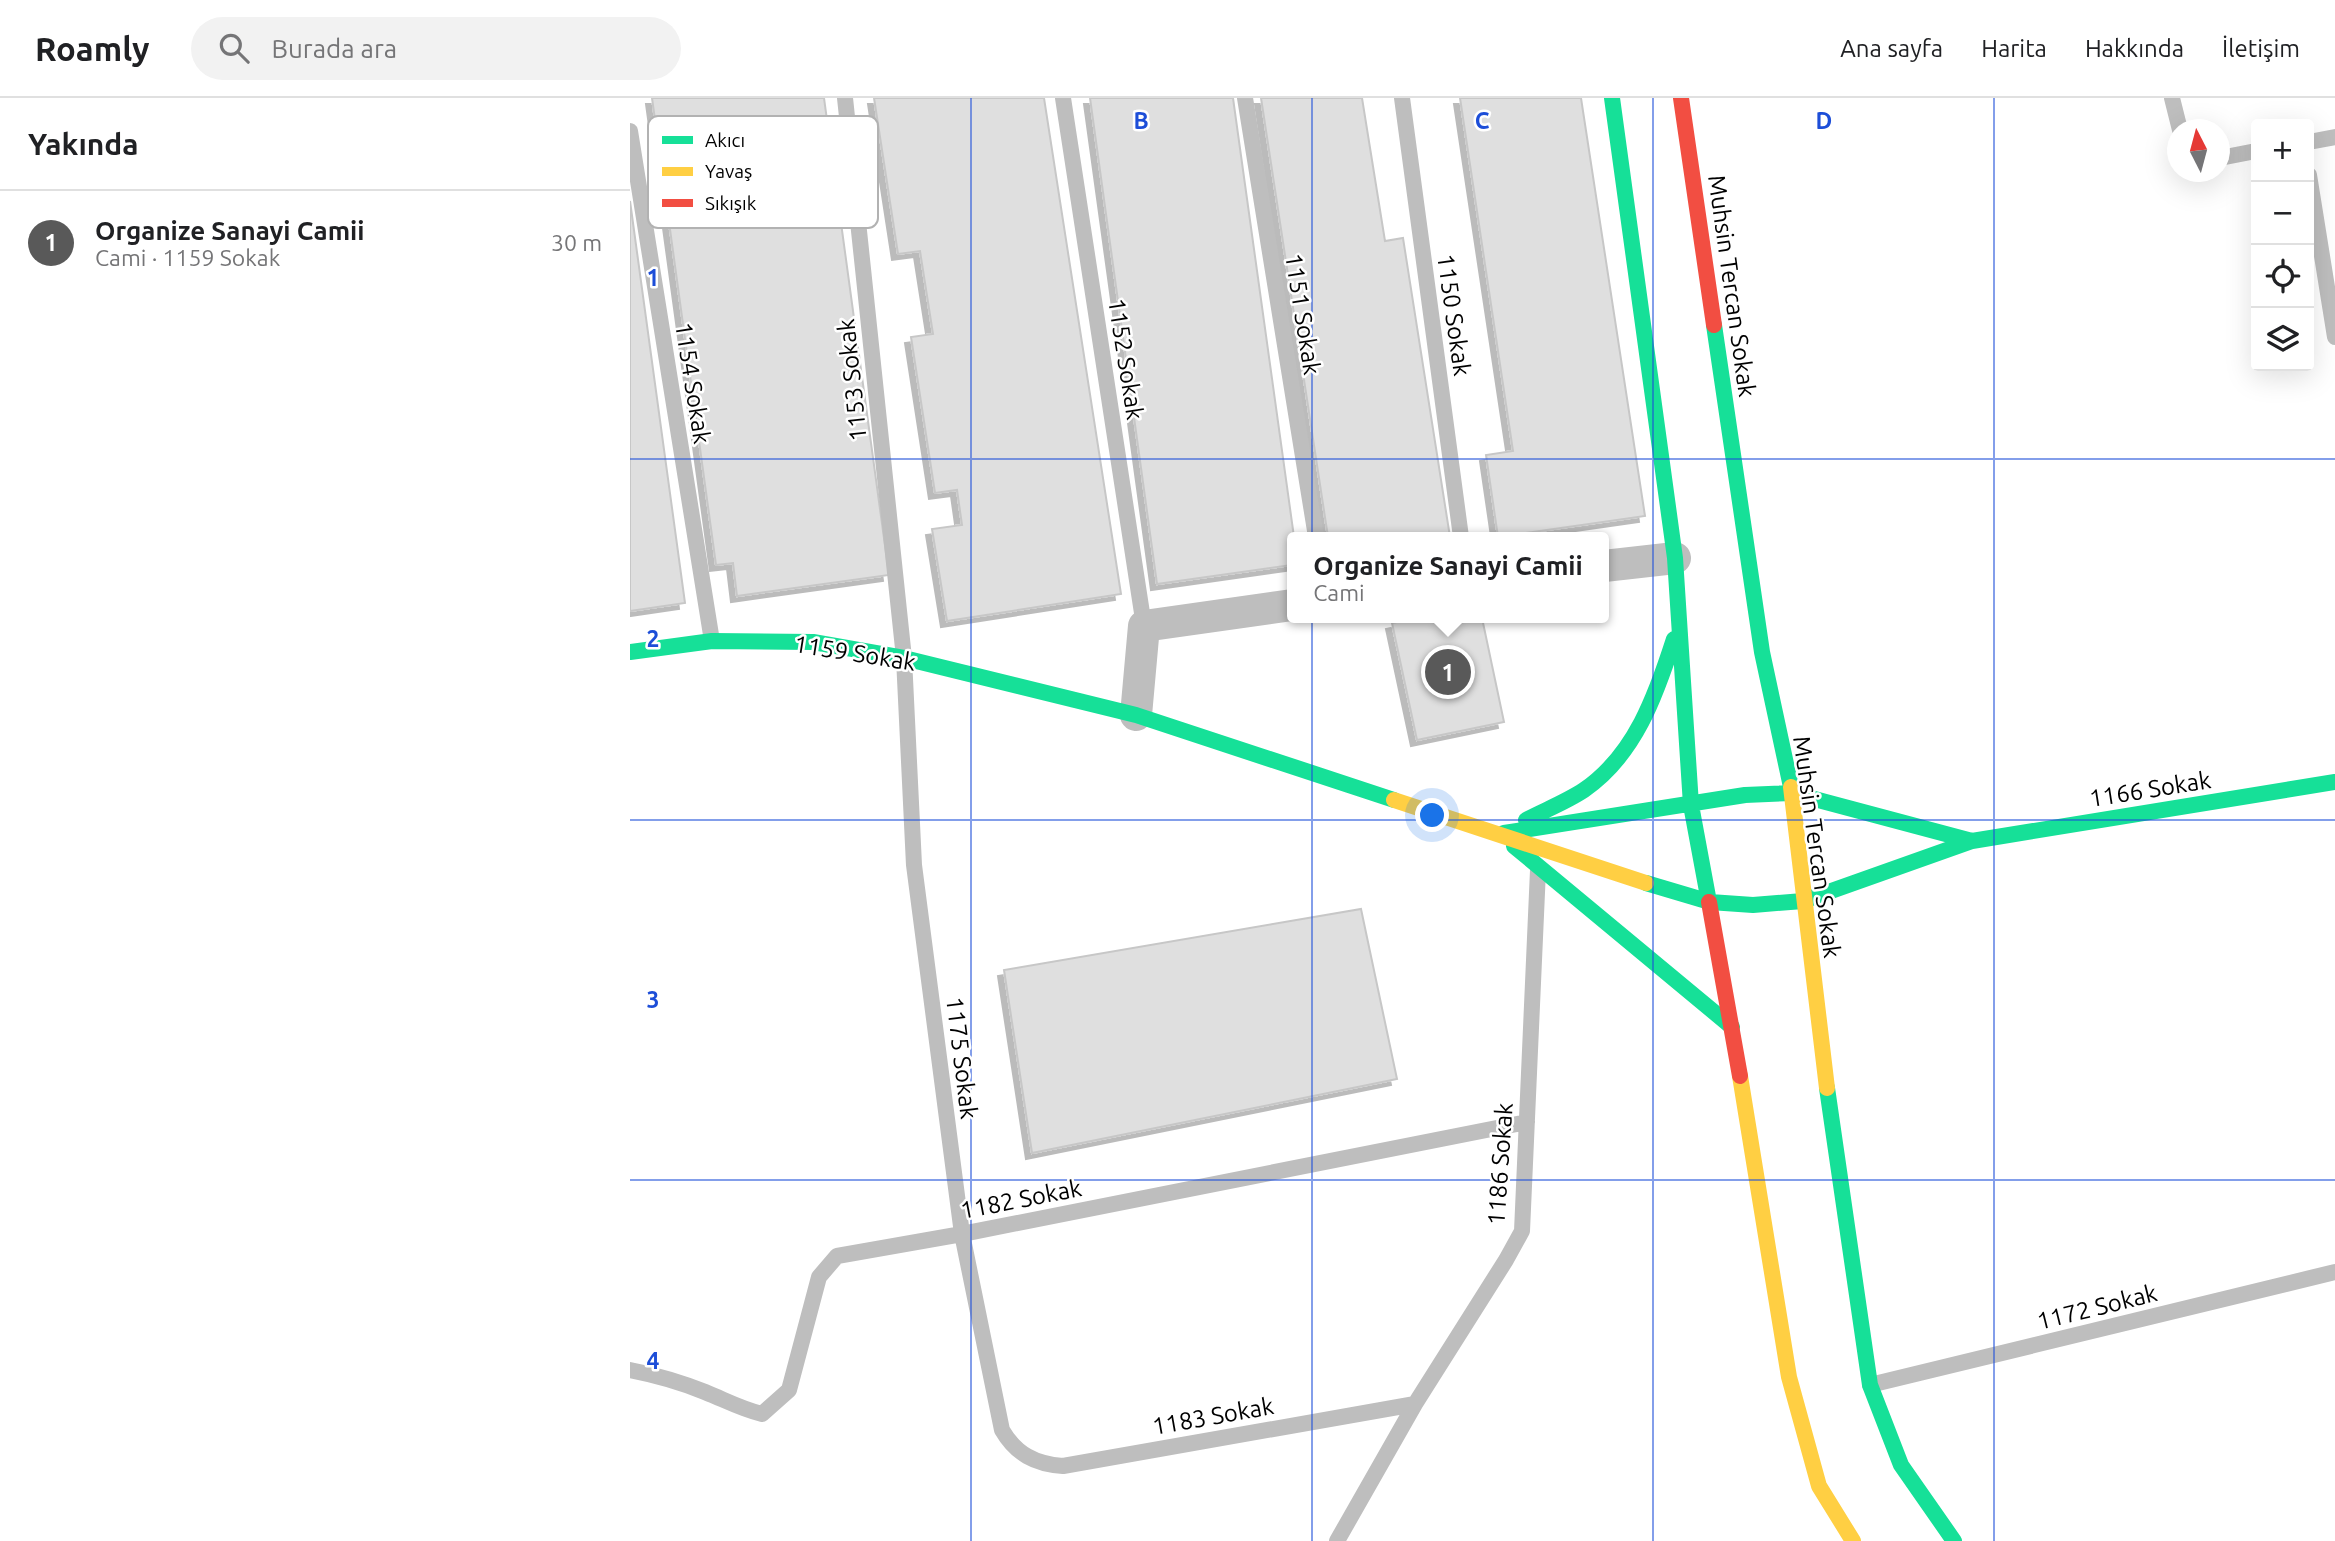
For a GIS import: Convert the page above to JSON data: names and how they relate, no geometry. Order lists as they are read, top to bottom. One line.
{"streets":{"street":["Muhsin Tercan Sokak","1159 Sokak","1166 Sokak"],"lane":["1151 Sokak","1150 Sokak","1152 Sokak","1153 Sokak","1154 Sokak","1175 Sokak","1186 Sokak","1182 Sokak","1172 Sokak","1183 Sokak"]},"crossings":[["Muhsin Tercan Sokak","1166 Sokak"],["Muhsin Tercan Sokak","1172 Sokak"],["1153 Sokak","1159 Sokak"],["1153 Sokak","1175 Sokak"],["1154 Sokak","1159 Sokak"],["1159 Sokak","1166 Sokak"],["1159 Sokak","1175 Sokak"],["1175 Sokak","1182 Sokak"],["1175 Sokak","1183 Sokak"],["1186 Sokak","1182 Sokak"],["1186 Sokak","1183 Sokak"]],"legend":["Akıcı","Yavaş","Sıkışık"],"north":"top","page":{"header":"Roamly","search":"Burada ara","nav":["Ana sayfa","Harita","Hakkında","İletişim"],"heading":"Yakında","map_buttons":["+","−"],"list":[{"mark":"1","name":"Organize Sanayi Camii","note":"Cami · 1159 Sokak","value":"30 m"}],"popup":["Organize Sanayi Camii","Cami"],"pins":"1"},"grid":{"columns":["B","C","D"],"rows":["1","2","3","4"]}}
